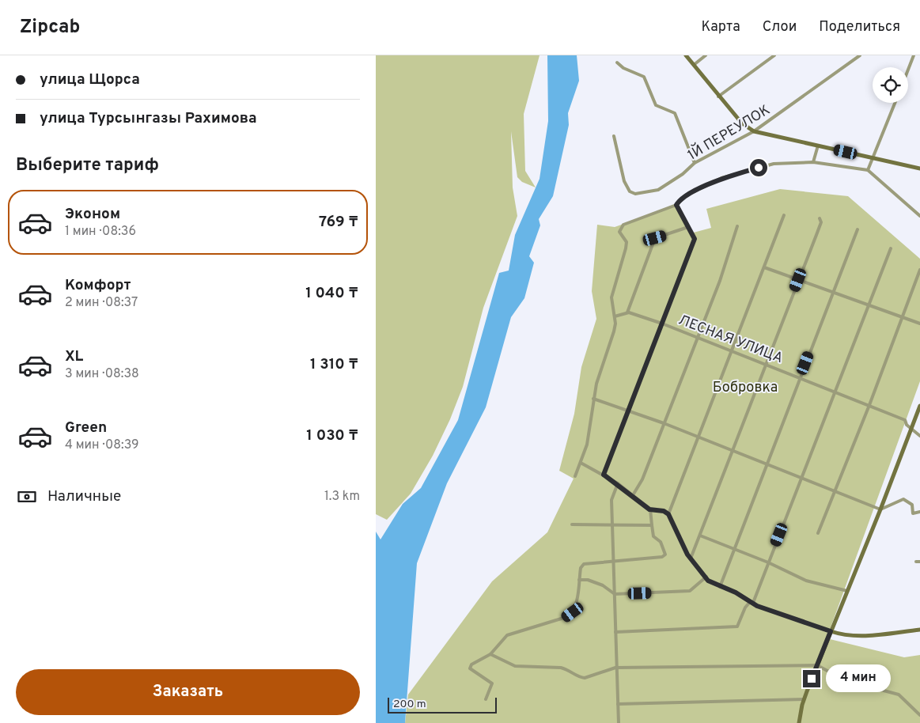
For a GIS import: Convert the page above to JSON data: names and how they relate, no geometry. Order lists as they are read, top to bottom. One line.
{"streets":{"street":["1Й ПЕРЕУЛОК","ЛЕСНАЯ УЛИЦА"]},"parks":["Бобровка"],"scale_bar":"200 m","page":{"header":"Zipcab","nav":["Карта","Слои","Поделиться"],"banner":["улица Щорса","улица Турсынгазы Рахимова"],"heading":"Выберите тариф","list":[{"name":"Эконом","note":"1 мин · 08:36","value":"769 ₸"},{"name":"Комфорт","note":"2 мин · 08:37","value":"1 040 ₸"},{"name":"XL","note":"3 мин · 08:38","value":"1 310 ₸"},{"name":"Green","note":"4 мин · 08:39","value":"1 030 ₸"}],"pay":["Наличные","1.3 km"],"buttons":"Заказать","bubble":"4 мин","scale":"200 m"}}
